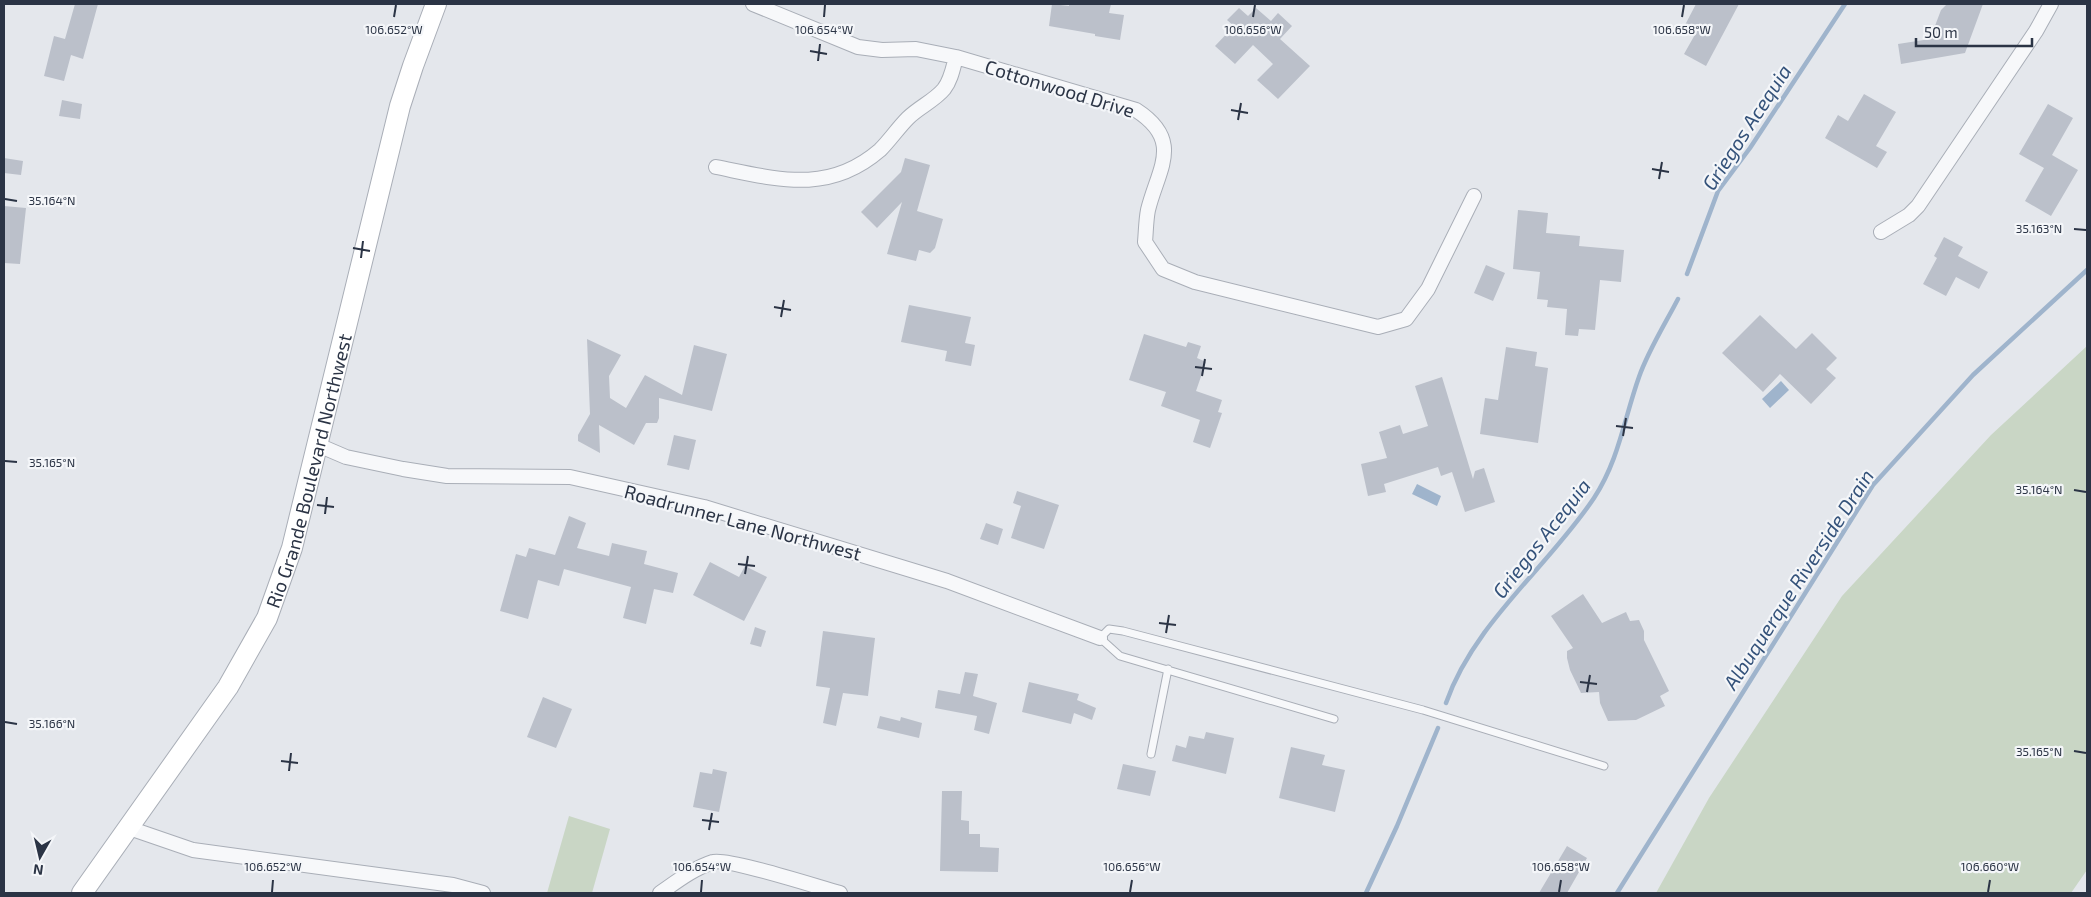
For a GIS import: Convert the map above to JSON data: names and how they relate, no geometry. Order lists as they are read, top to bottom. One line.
{"streets":{"street":["Cottonwood Drive","Rio Grande Boulevard Northwest","Roadrunner Lane Northwest"]},"crossings":[["Rio Grande Boulevard Northwest","Roadrunner Lane Northwest"]],"water":["Griegos Acequia","Albuquerque Riverside Drain"],"scale_bar":"50 m","north":"bottom","coordinates":["106.652°W","106.654°W","106.656°W","106.658°W","35.164°N","35.163°N","35.165°N","35.166°N","106.660°W"]}
